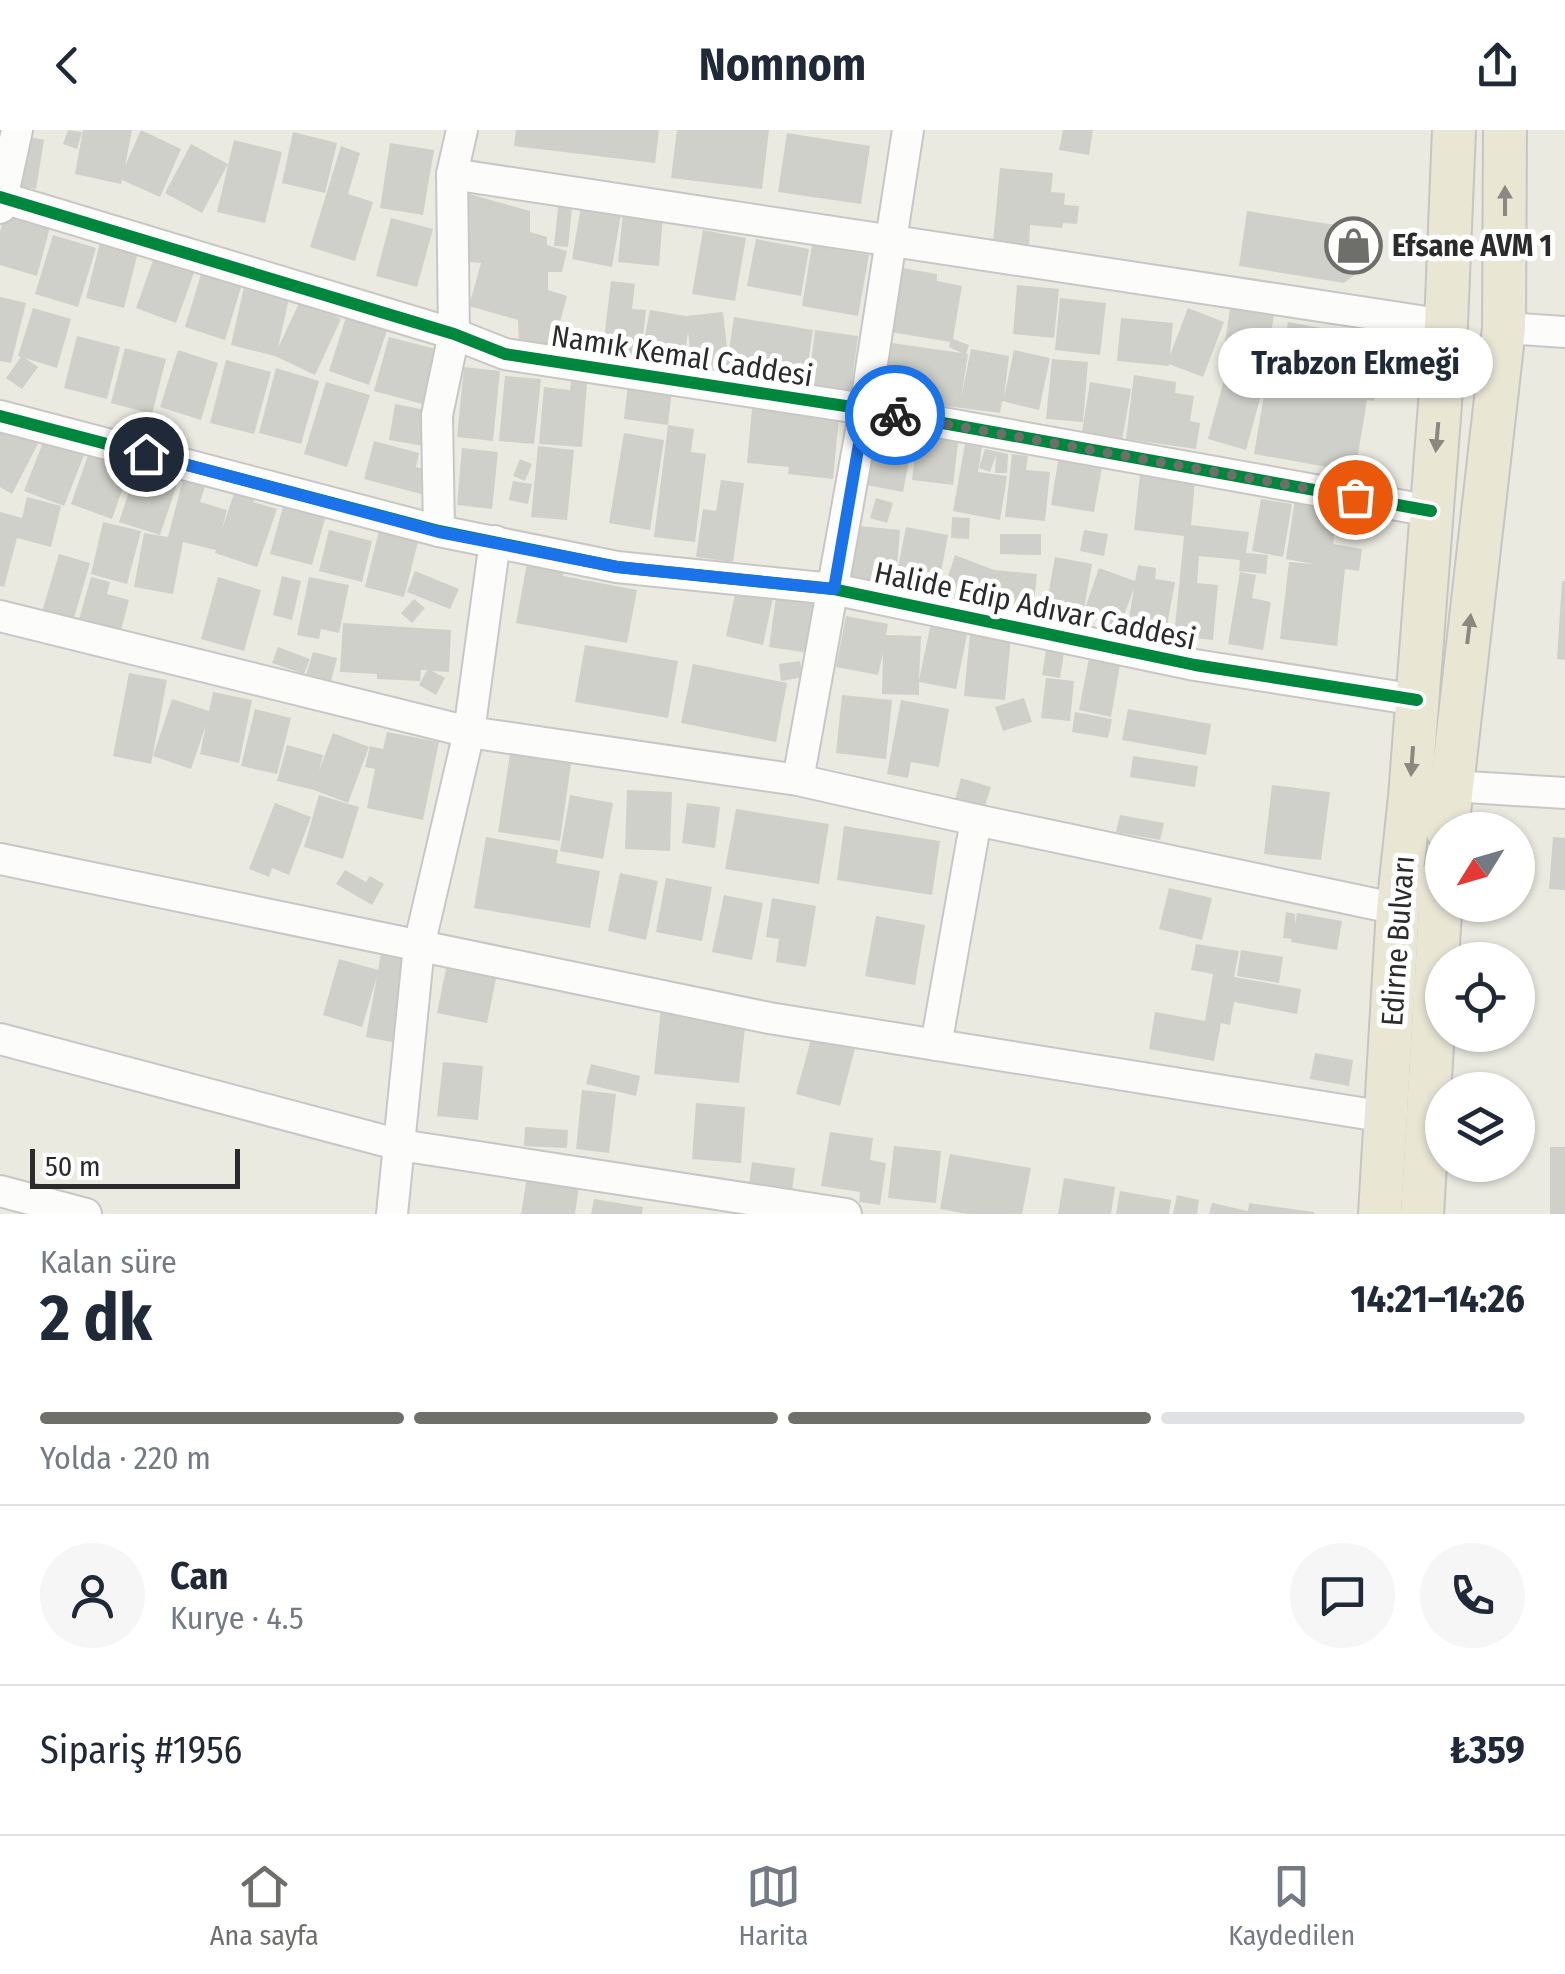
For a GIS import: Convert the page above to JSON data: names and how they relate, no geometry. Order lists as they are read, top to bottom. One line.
{"streets":{"highway":["Edirne Bulvarı"],"street":["Namık Kemal Caddesi","Halide Edip Adıvar Caddesi"]},"crossings":[["Namık Kemal Caddesi","Edirne Bulvarı"],["Halide Edip Adıvar Caddesi","Edirne Bulvarı"]],"places":{"shop":["Efsane AVM 1"],"other":["Trabzon Ekmeği"]},"scale_bar":"50 m","north":"bottom left","page":{"header":"Nomnom","bubble":"Trabzon Ekmeği","scale":"50 m","heading":["2 dk","Kalan süre","14:21–14:26"],"panel":["Can","Kurye · 4.5","Sipariş #1956","₺359"],"bar":"Yolda · 220 m","tabs":["Ana sayfa","Harita","Kaydedilen"]}}
